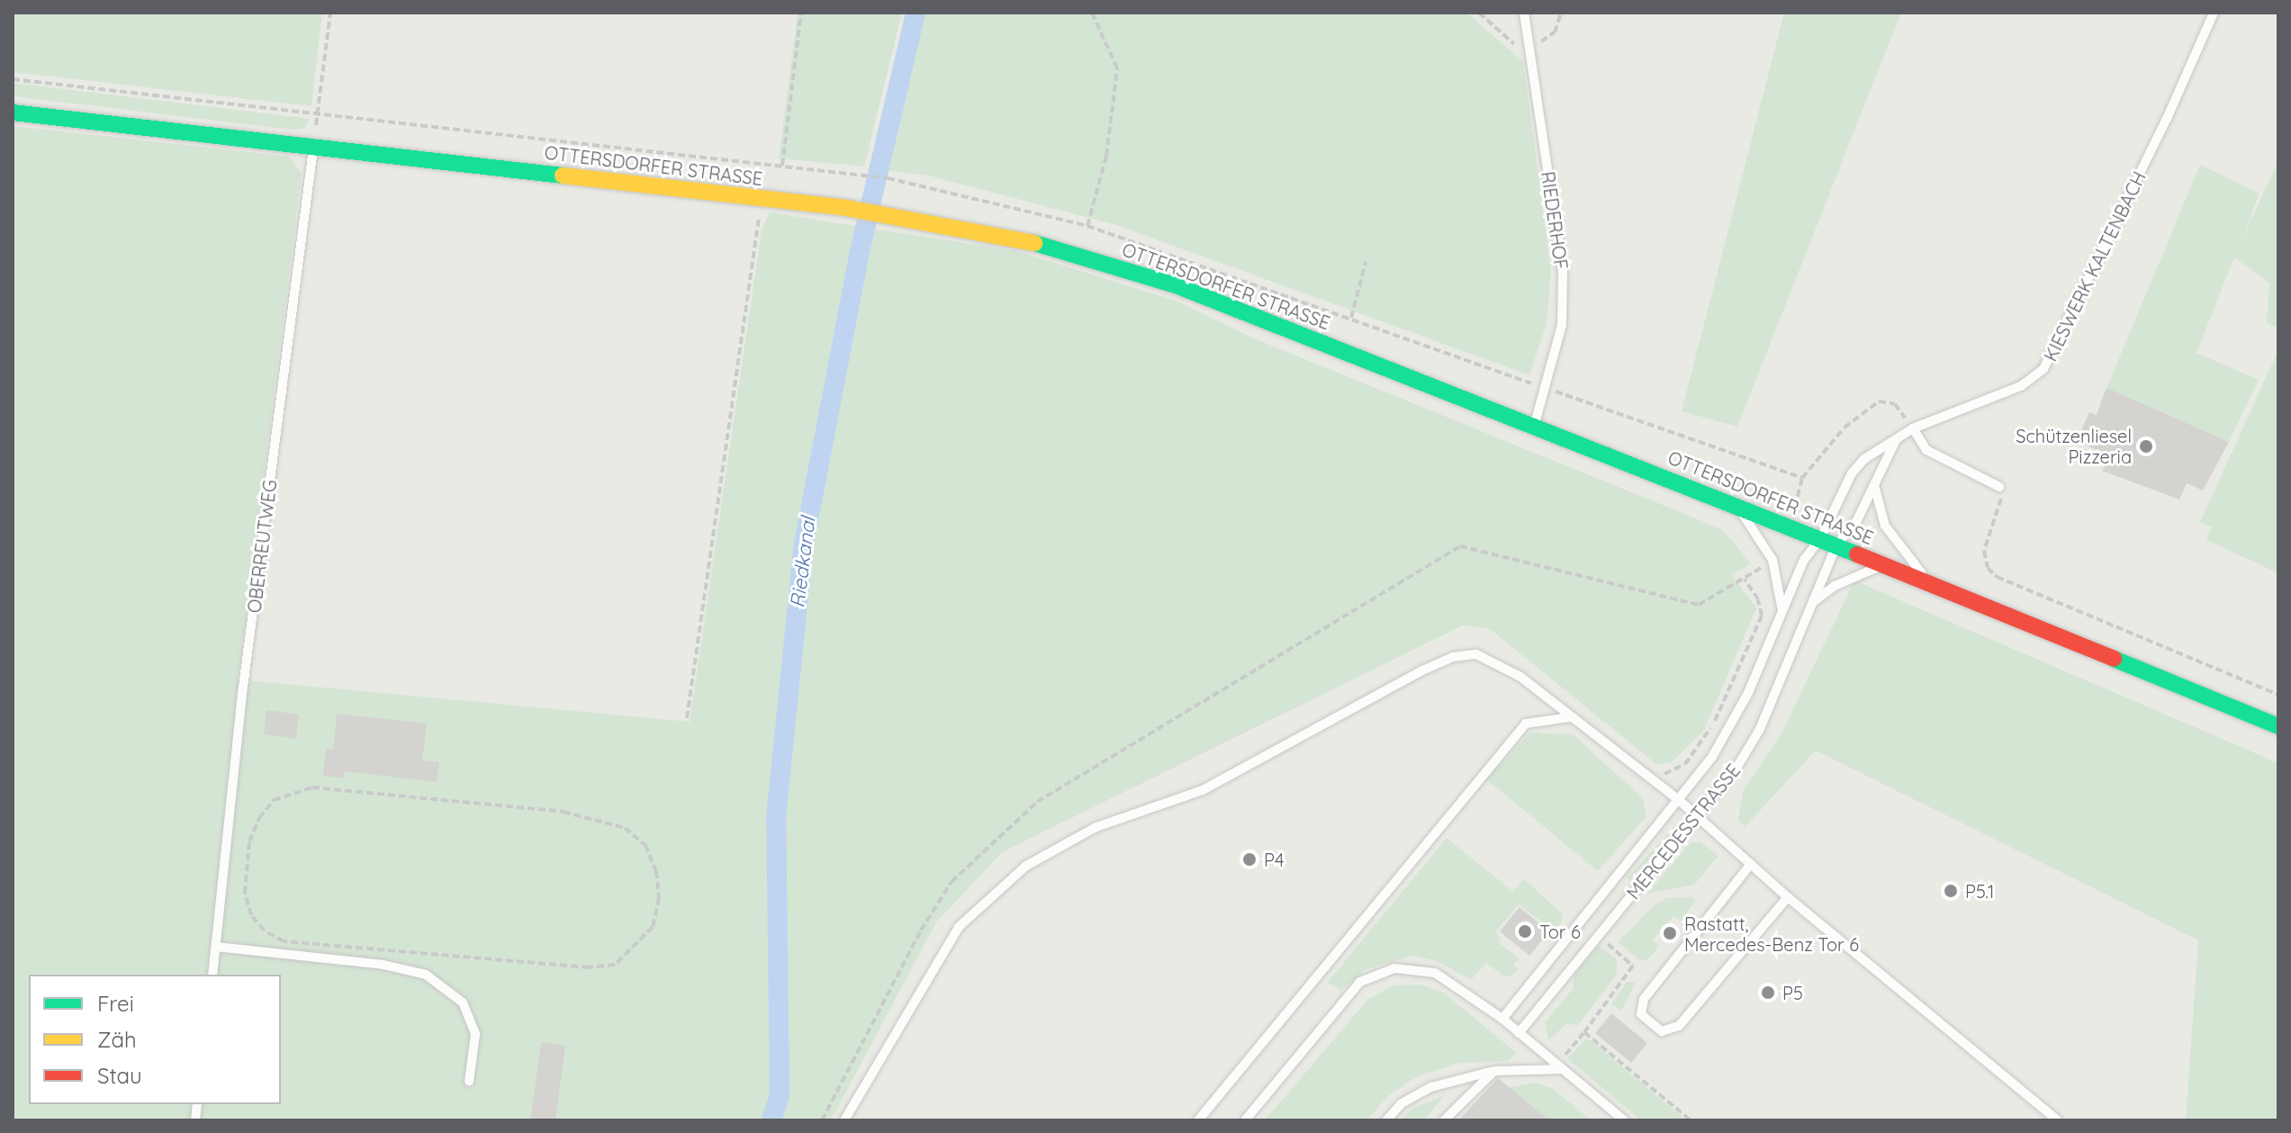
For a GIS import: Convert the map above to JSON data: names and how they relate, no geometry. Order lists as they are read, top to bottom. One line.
{"streets":{"street":["OTTERSDORFER STRASSE"],"lane":["RIEDERHOF","KIESWERK KALTENBACH","OBERREUTWEG","MERCEDESSTRASSE"]},"crossings":[["OTTERSDORFER STRASSE","RIEDERHOF"],["OTTERSDORFER STRASSE","KIESWERK KALTENBACH"],["OTTERSDORFER STRASSE","OBERREUTWEG"],["OTTERSDORFER STRASSE","MERCEDESSTRASSE"],["KIESWERK KALTENBACH","MERCEDESSTRASSE"]],"water":["Riedkanal"],"places":["Schützenliesel Pizzeria","P4","P5.1","Tor 6","Rastatt, Mercedes-Benz Tor 6","P5"],"legend":["Frei","Zäh","Stau"]}
